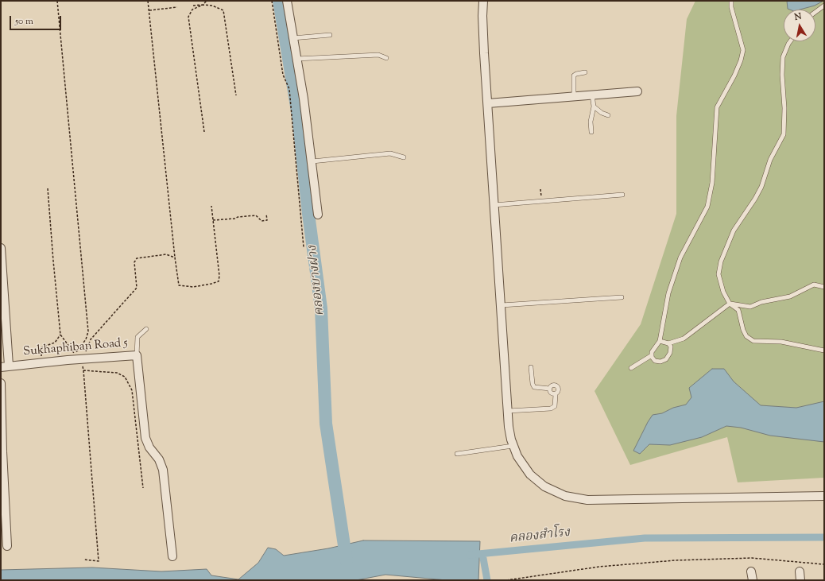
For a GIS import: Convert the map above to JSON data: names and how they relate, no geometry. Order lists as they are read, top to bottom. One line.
{"streets":{"street":["Sukhaphiban Road 5"]},"water":["คลองบางฝาง","คลองสำโรง"],"scale_bar":"50 m","north":"top"}
